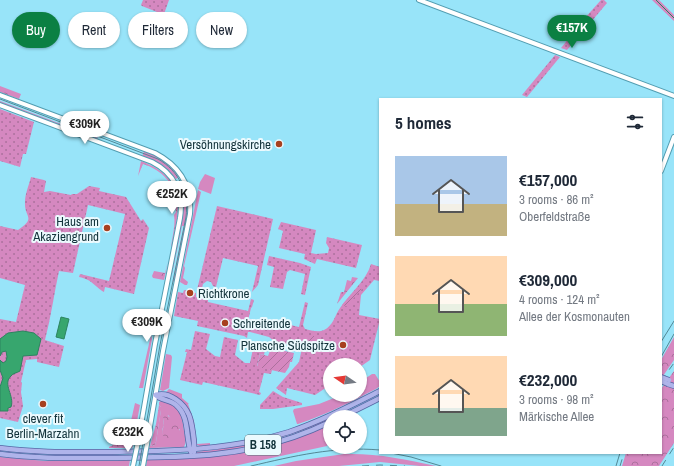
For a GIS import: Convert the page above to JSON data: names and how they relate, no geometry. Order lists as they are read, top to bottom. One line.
{"streets":{"main road":["B 158"]},"places":["Versöhnungskirche","Haus am Akaziengrund","Richtkrone","Schreitende","Plansche Südspitze","clever fit Berlin-Marzahn"],"north":"left","page":{"chip":["Buy","Rent","Filters","New"],"price":["€157K","€309K","€252K","€309K","€232K"],"heading":"5 homes","list":[{"name":"€157,000","note":"3 rooms · 86 m² · Oberfeldstraße"},{"name":"€309,000","note":"4 rooms · 124 m² · Allee der Kosmonauten"},{"name":"€232,000","note":"3 rooms · 98 m² · Märkische Allee"}]}}
